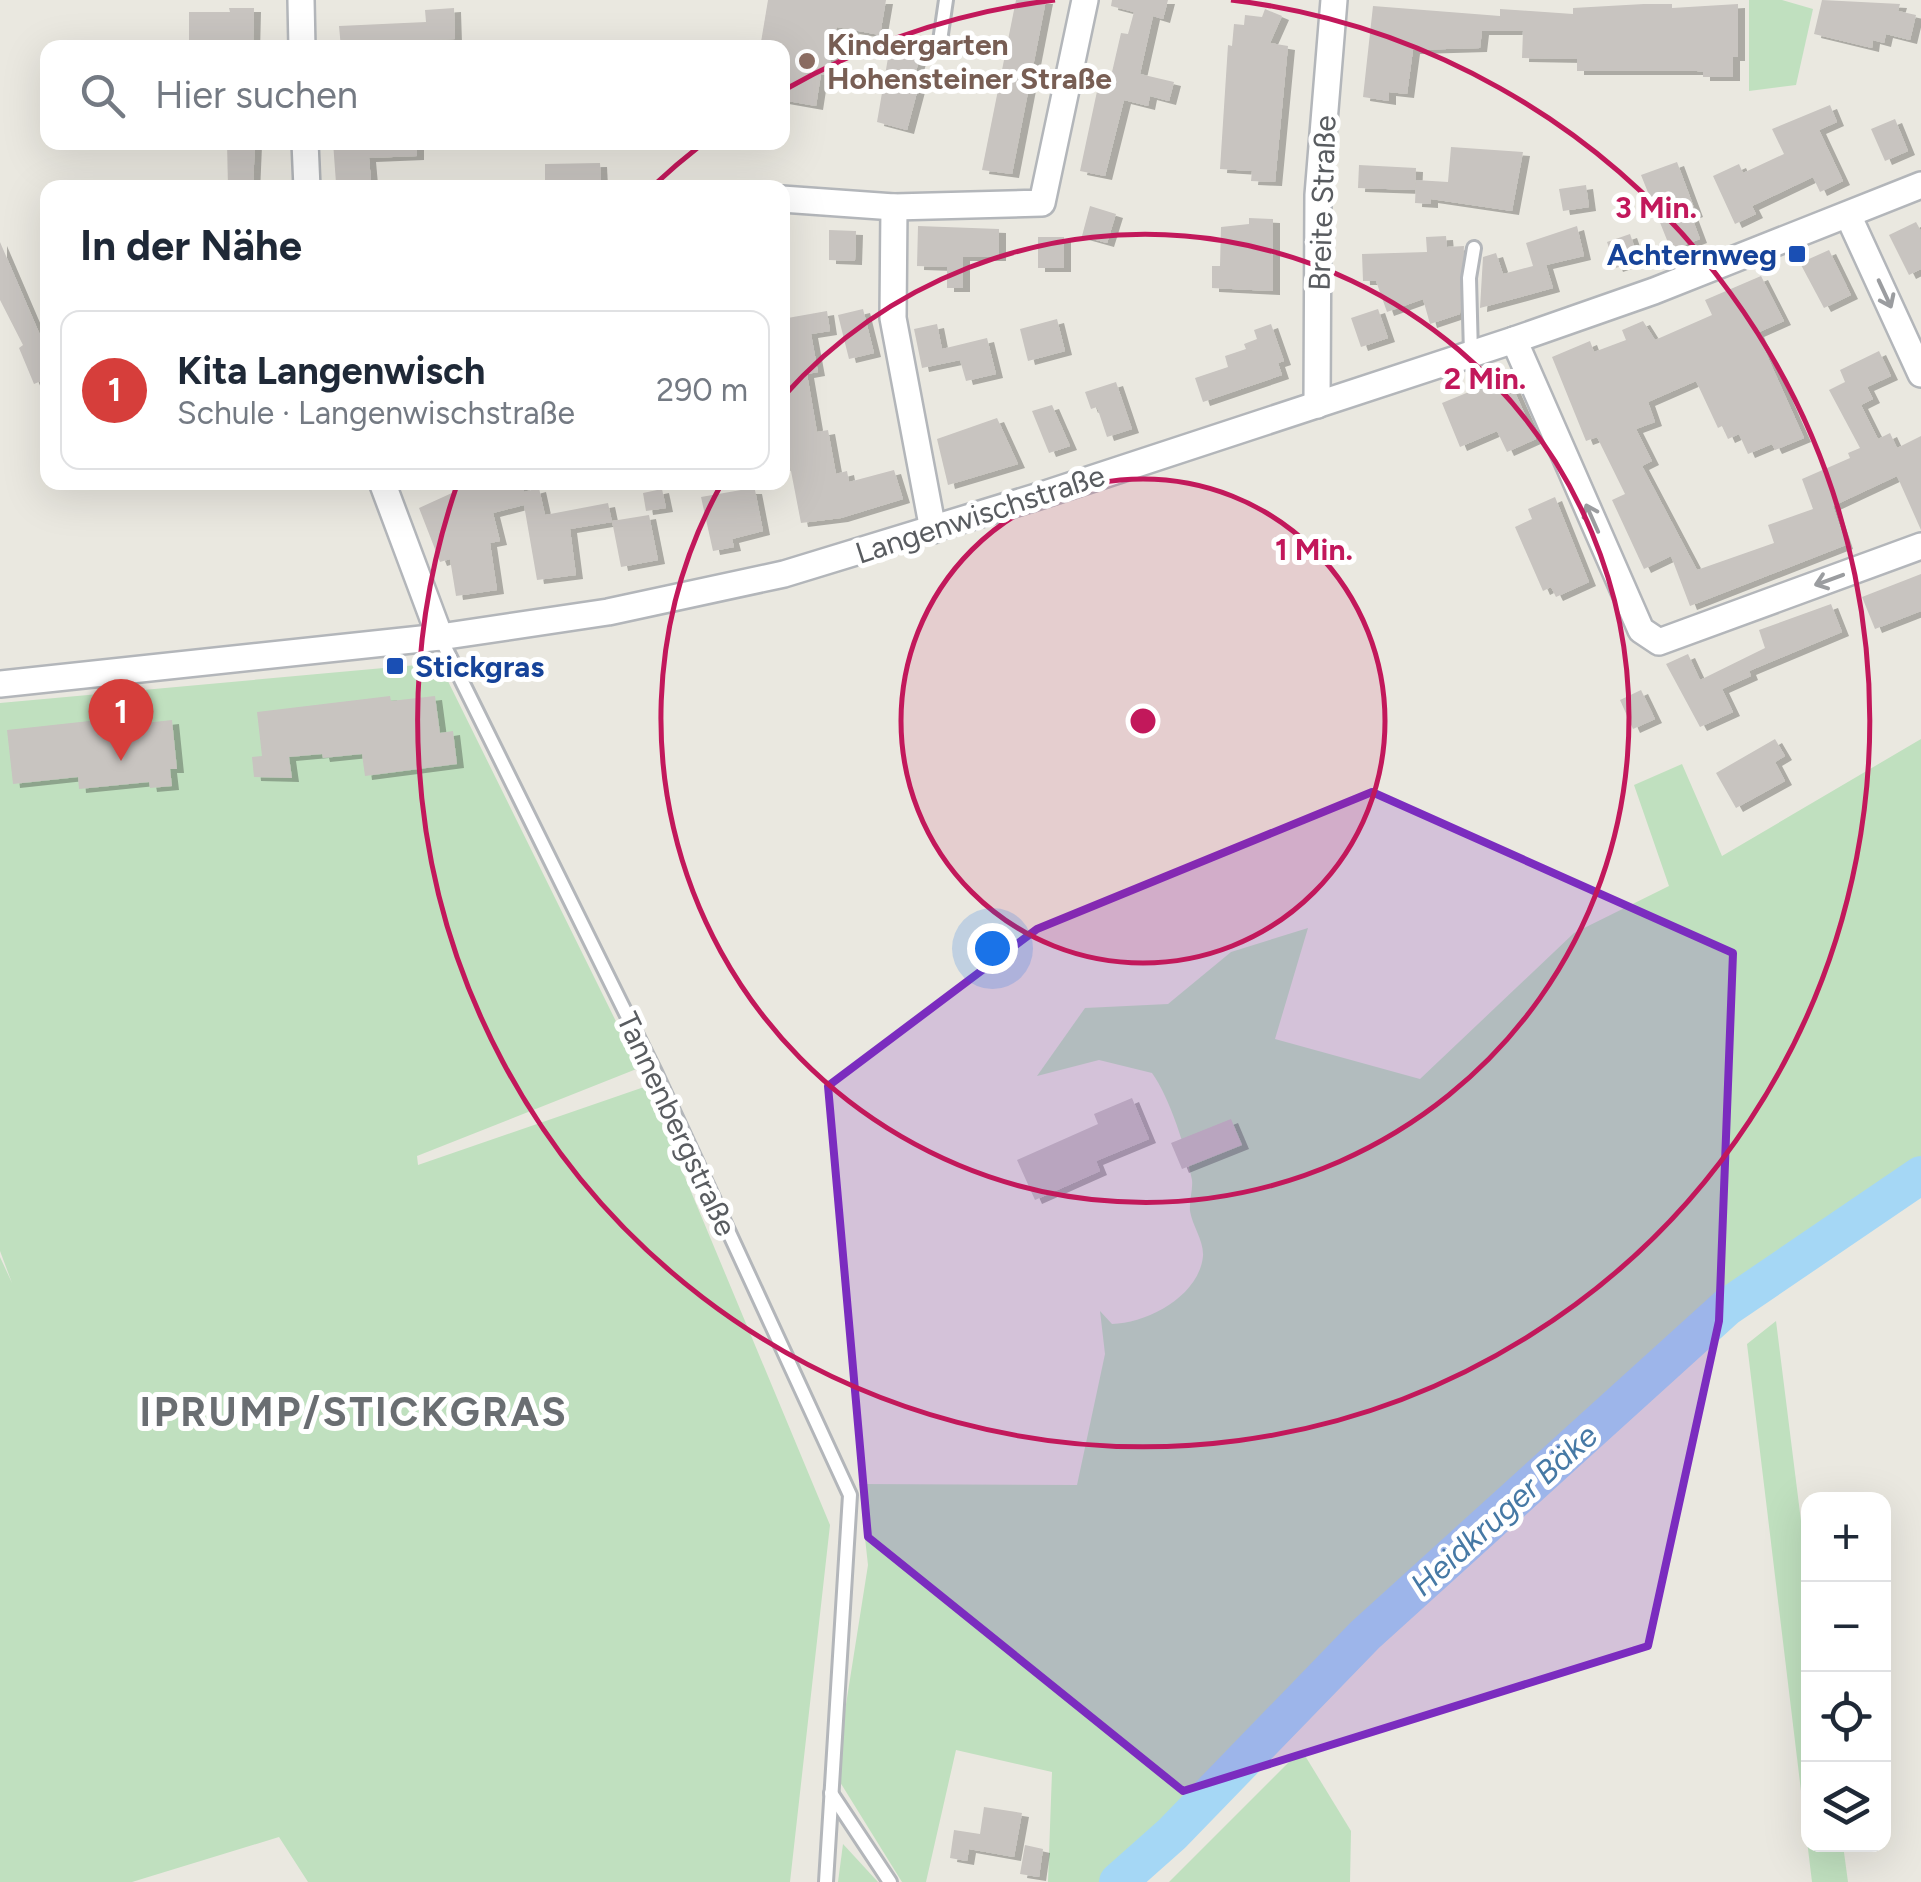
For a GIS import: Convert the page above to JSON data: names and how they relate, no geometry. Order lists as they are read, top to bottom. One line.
{"streets":{"street":["Breite Straße","Langenwischstraße","Tannenbergstraße"]},"crossings":[["Breite Straße","Langenwischstraße"],["Langenwischstraße","Tannenbergstraße"]],"districts":["IPRUMP/STICKGRAS"],"water":["Heidkruger Bäke"],"places":{"other":["Kindergarten Hohensteiner Straße"],"transit":["Achternweg","Stickgras"]},"page":{"search":"Hier suchen","heading":"In der Nähe","list":[{"mark":"1","name":"Kita Langenwisch","note":"Schule · Langenwischstraße","value":"290 m"}],"pins":"1","map_buttons":["+","−"]},"rings":["3 Min.","2 Min.","1 Min."]}
